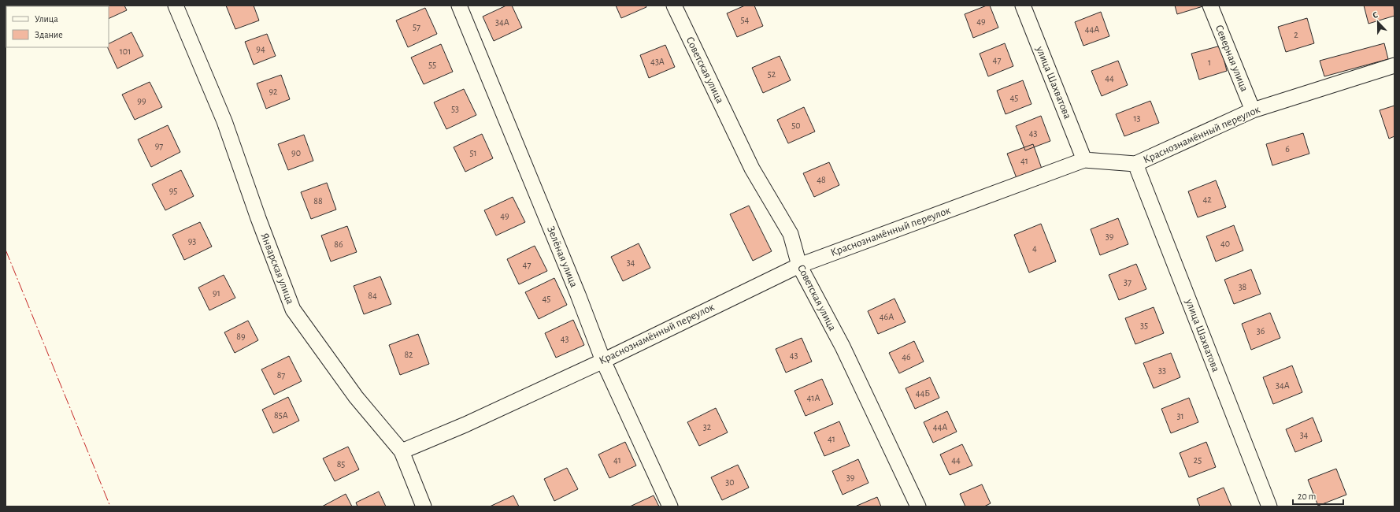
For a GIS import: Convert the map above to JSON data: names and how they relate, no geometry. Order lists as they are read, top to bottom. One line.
{"streets":{"street":["Северная улица","Советская улица","улица Шахватова","Краснознамённый переулок","Зелёная улица","Январская улица"]},"crossings":[["Северная улица","Краснознамённый переулок"],["Советская улица","Краснознамённый переулок"],["улица Шахватова","Краснознамённый переулок"],["Краснознамённый переулок","Зелёная улица"],["Краснознамённый переулок","Январская улица"]],"house_numbers":["54","49","34А","57","44А","2","94","101","47","43А","1","55","52","44","92","45","99","53","13","50","43","97","6","90","51","41","48","95","42","88","49","39","93","40","86","4","34","47","37","38","91","84","45","46А","35","36","89","43","82","43","46","33","87","34А","44Б","41А","85А","31","32","44А","34","41","41","44","25","85","39","30"],"legend":["Улица","Здание"],"scale_bar":"20 m","north":"top"}
